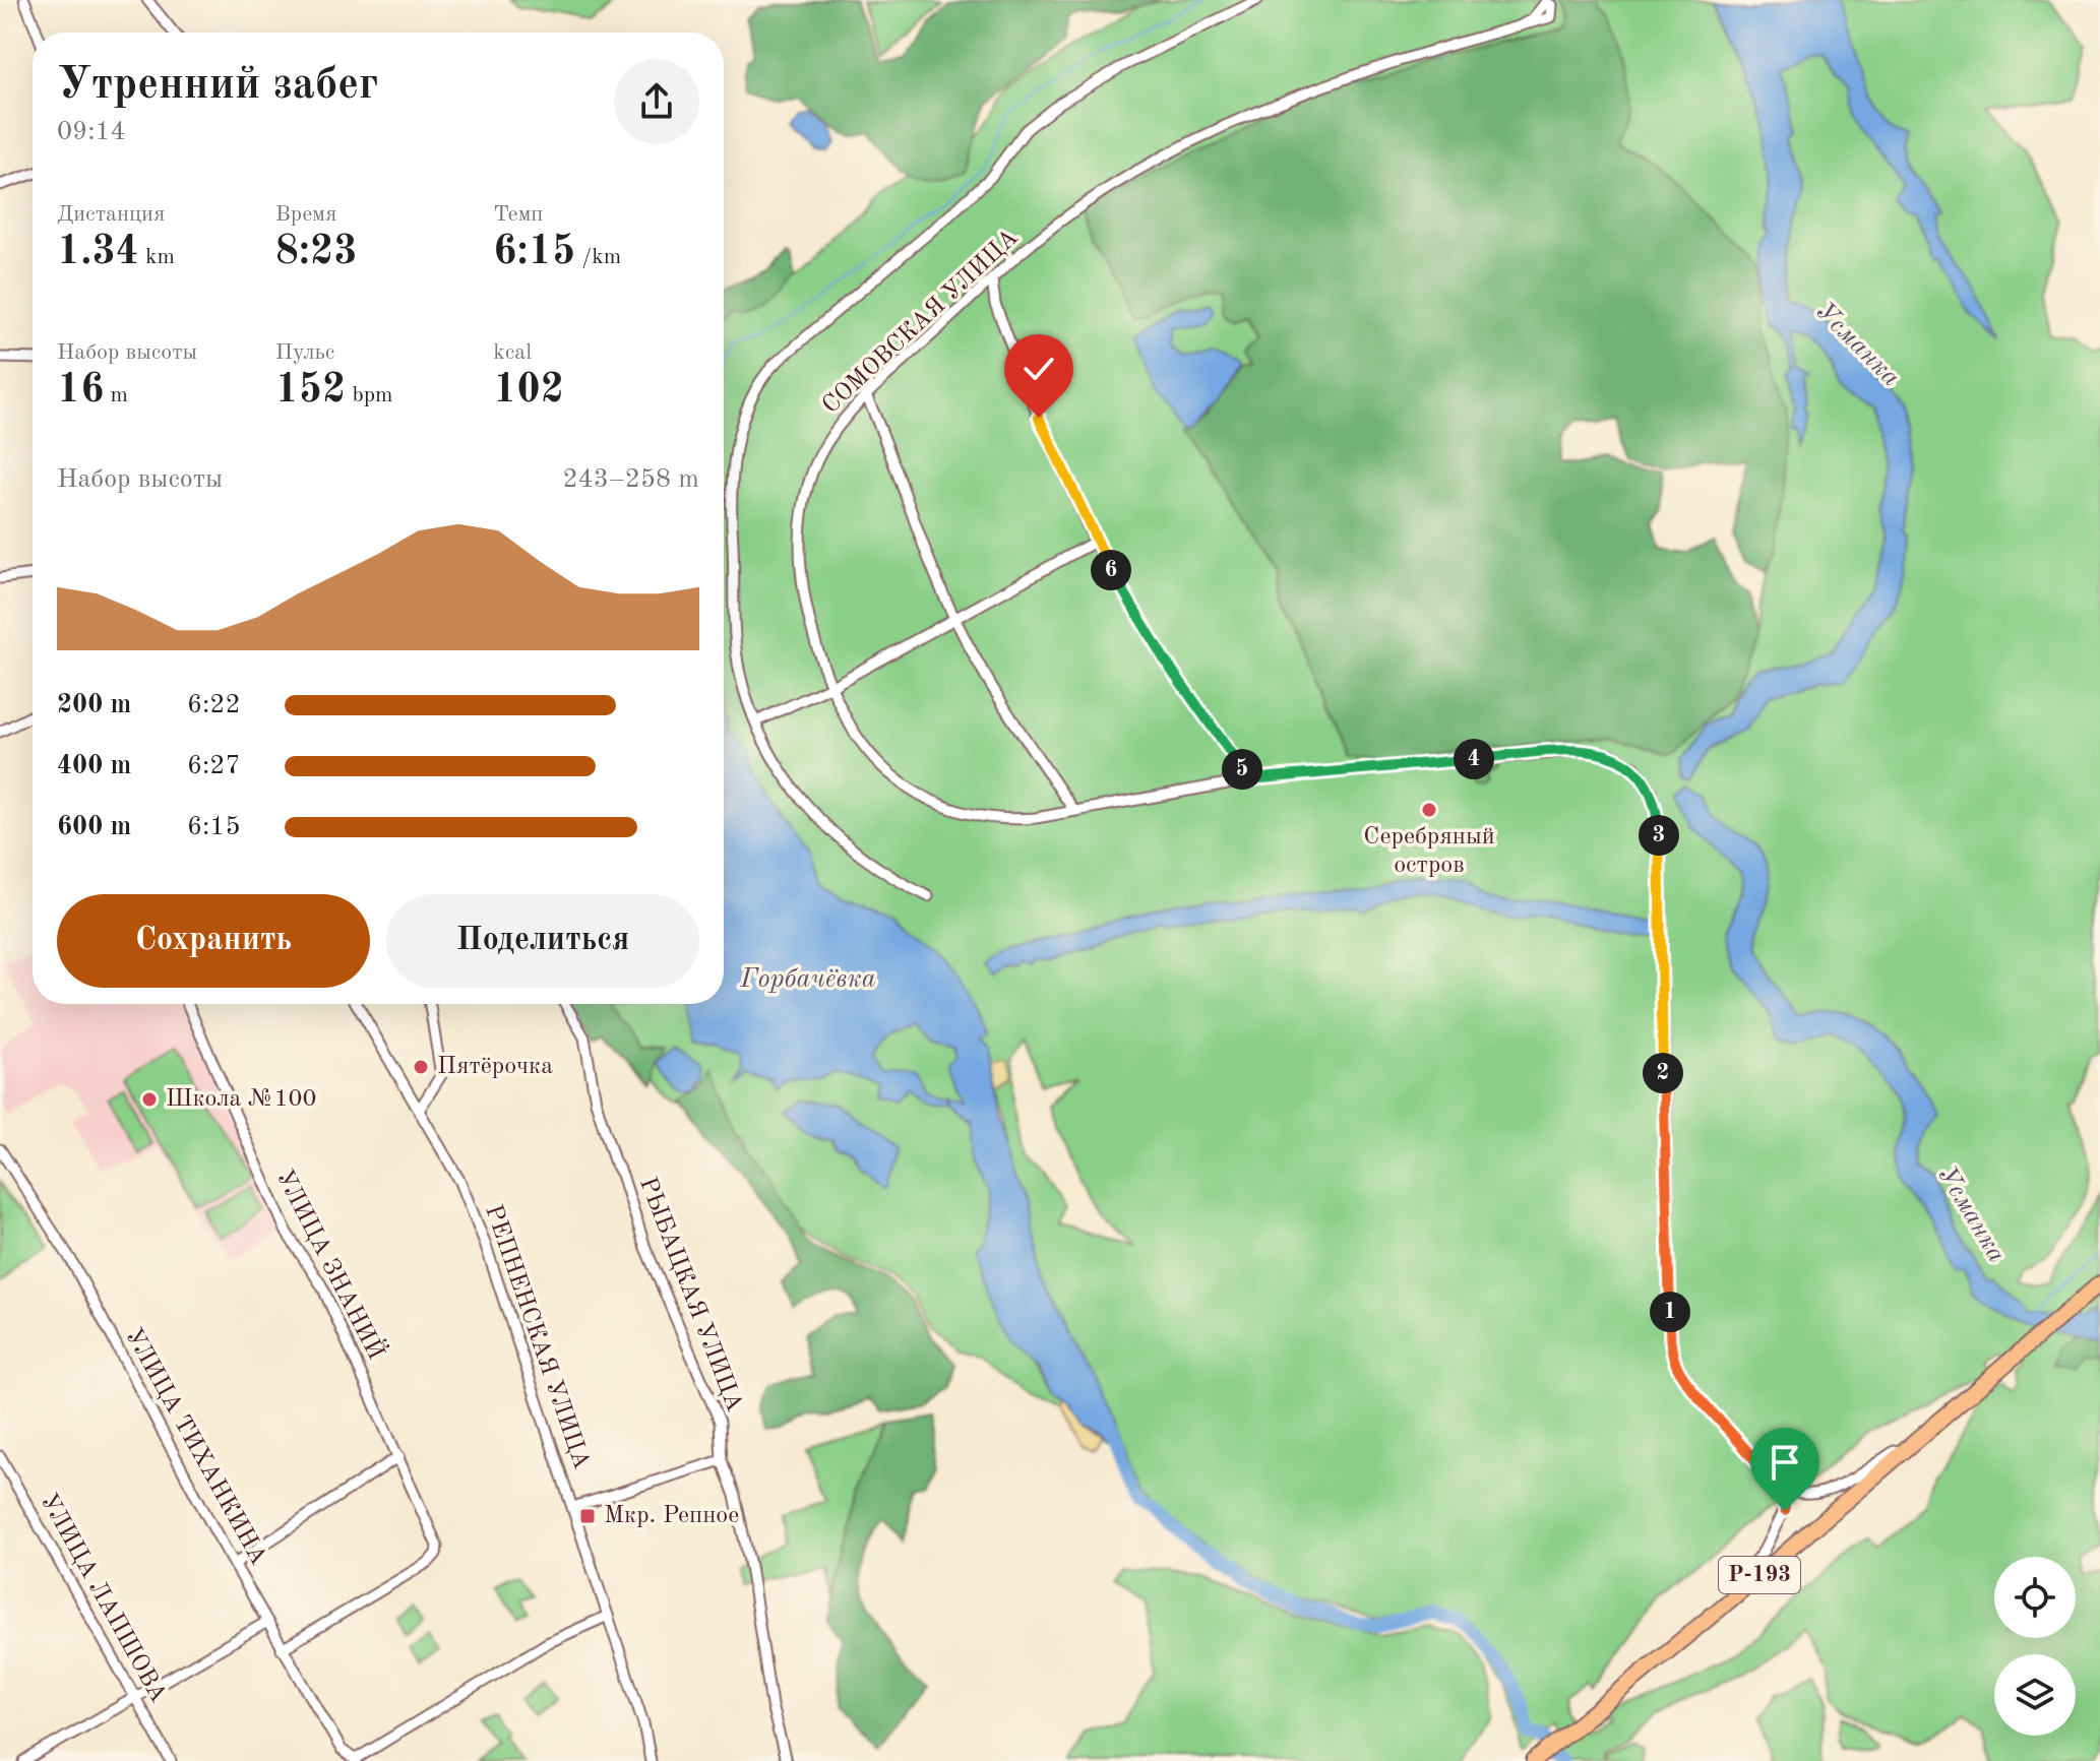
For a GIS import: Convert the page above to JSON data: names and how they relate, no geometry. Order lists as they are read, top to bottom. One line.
{"streets":{"highway":["Р-193"],"street":["СОМОВСКАЯ УЛИЦА","УЛИЦА ЗНАНИЙ","РЫБАЦКАЯ УЛИЦА","РЕПНЕНСКАЯ УЛИЦА","УЛИЦА ТИХАНКИНА","УЛИЦА ЛАПШОВА"]},"crossings":[["УЛИЦА ЗНАНИЙ","УЛИЦА ТИХАНКИНА"]],"water":["Усманка","Горбачёвка"],"places":{"other":["Серебряный остров","Пятёрочка","Школа №100"],"transit":["Мкр. Репное"]},"page":{"heading":["Утренний забег","09:14"],"stats":[["Дистанция","1.34 km"],["Время","8:23"],["Темп","6:15 /km"],["Набор высоты","16 m"],["Пульс","152 bpm"],["kcal","102"]],"chart":["Набор высоты","243–258 m"],"pins":["6","4","5","3","2","1"],"list":[{"name":"200 m","note":"6:22"},{"name":"400 m","note":"6:27"},{"name":"600 m","note":"6:15"}],"buttons":["Сохранить","Поделиться"]}}
